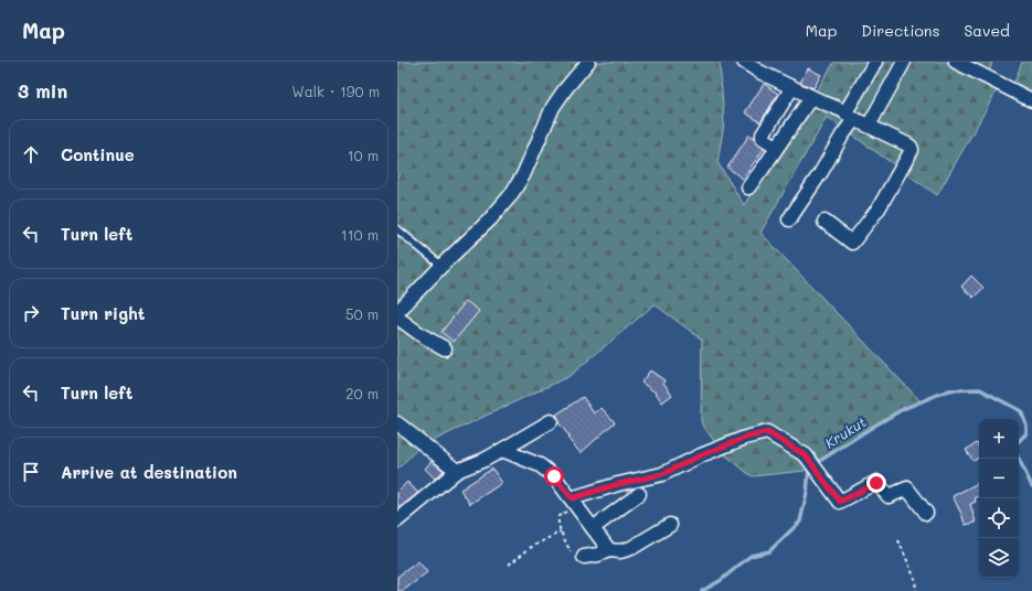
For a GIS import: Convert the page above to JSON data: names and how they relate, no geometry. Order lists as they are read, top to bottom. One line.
{"water":["Krukut"],"page":{"header":"Map","nav":["Map","Directions","Saved"],"heading":["3 min","Walk · 190 m"],"list":[["Continue","10 m"],["Turn left","110 m"],["Turn right","50 m"],["Turn left","20 m"],"Arrive at destination"],"map_buttons":["+","−"]}}
